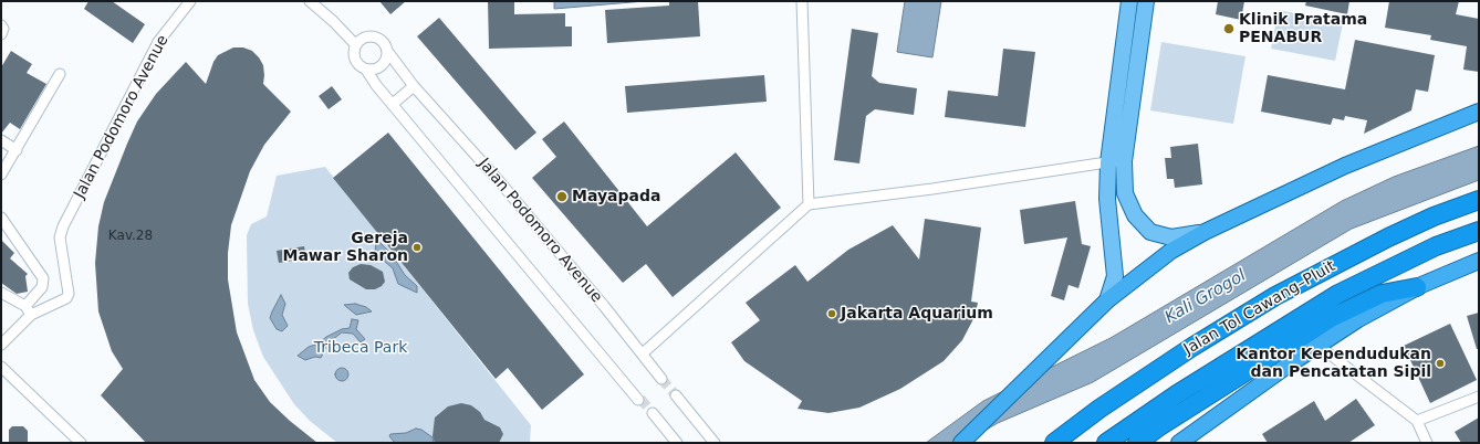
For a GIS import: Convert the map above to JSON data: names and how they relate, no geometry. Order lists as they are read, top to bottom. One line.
{"streets":{"highway":["Jalan Tol Cawang–Pluit"],"street":["Jalan Podomoro Avenue"]},"water":["Kali Grogol"],"parks":["Tribeca Park"],"places":["Klinik Pratama PENABUR","Mayapada","Gereja Mawar Sharon","Jakarta Aquarium","Kantor Kependudukan dan Pencatatan Sipil"],"house_numbers":["Kav.28"]}
